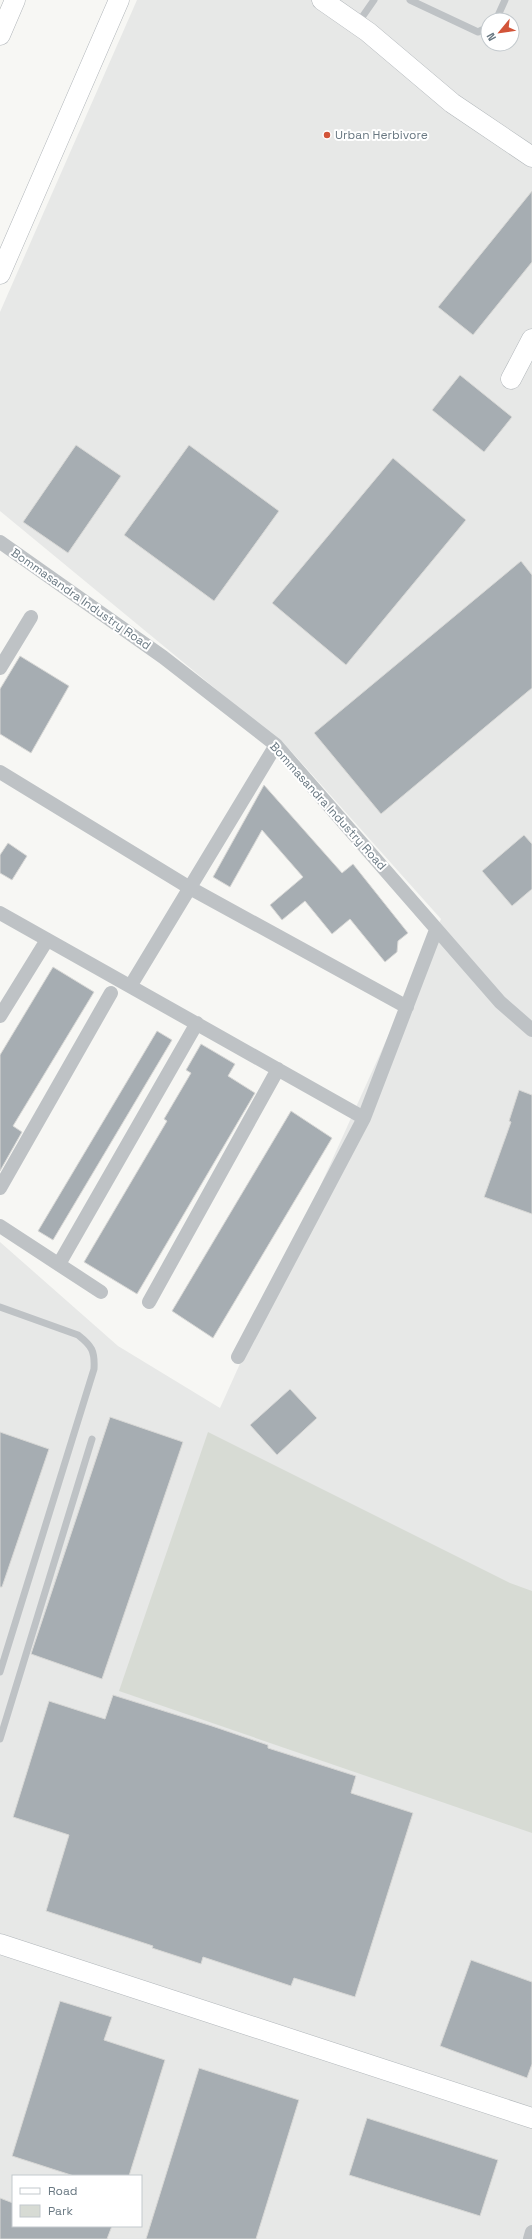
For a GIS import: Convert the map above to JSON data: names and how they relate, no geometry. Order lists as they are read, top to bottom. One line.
{"streets":{"street":["Bommasandra Industry Road"]},"places":["Urban Herbivore"],"legend":["Road","Park"],"north":"bottom left"}
